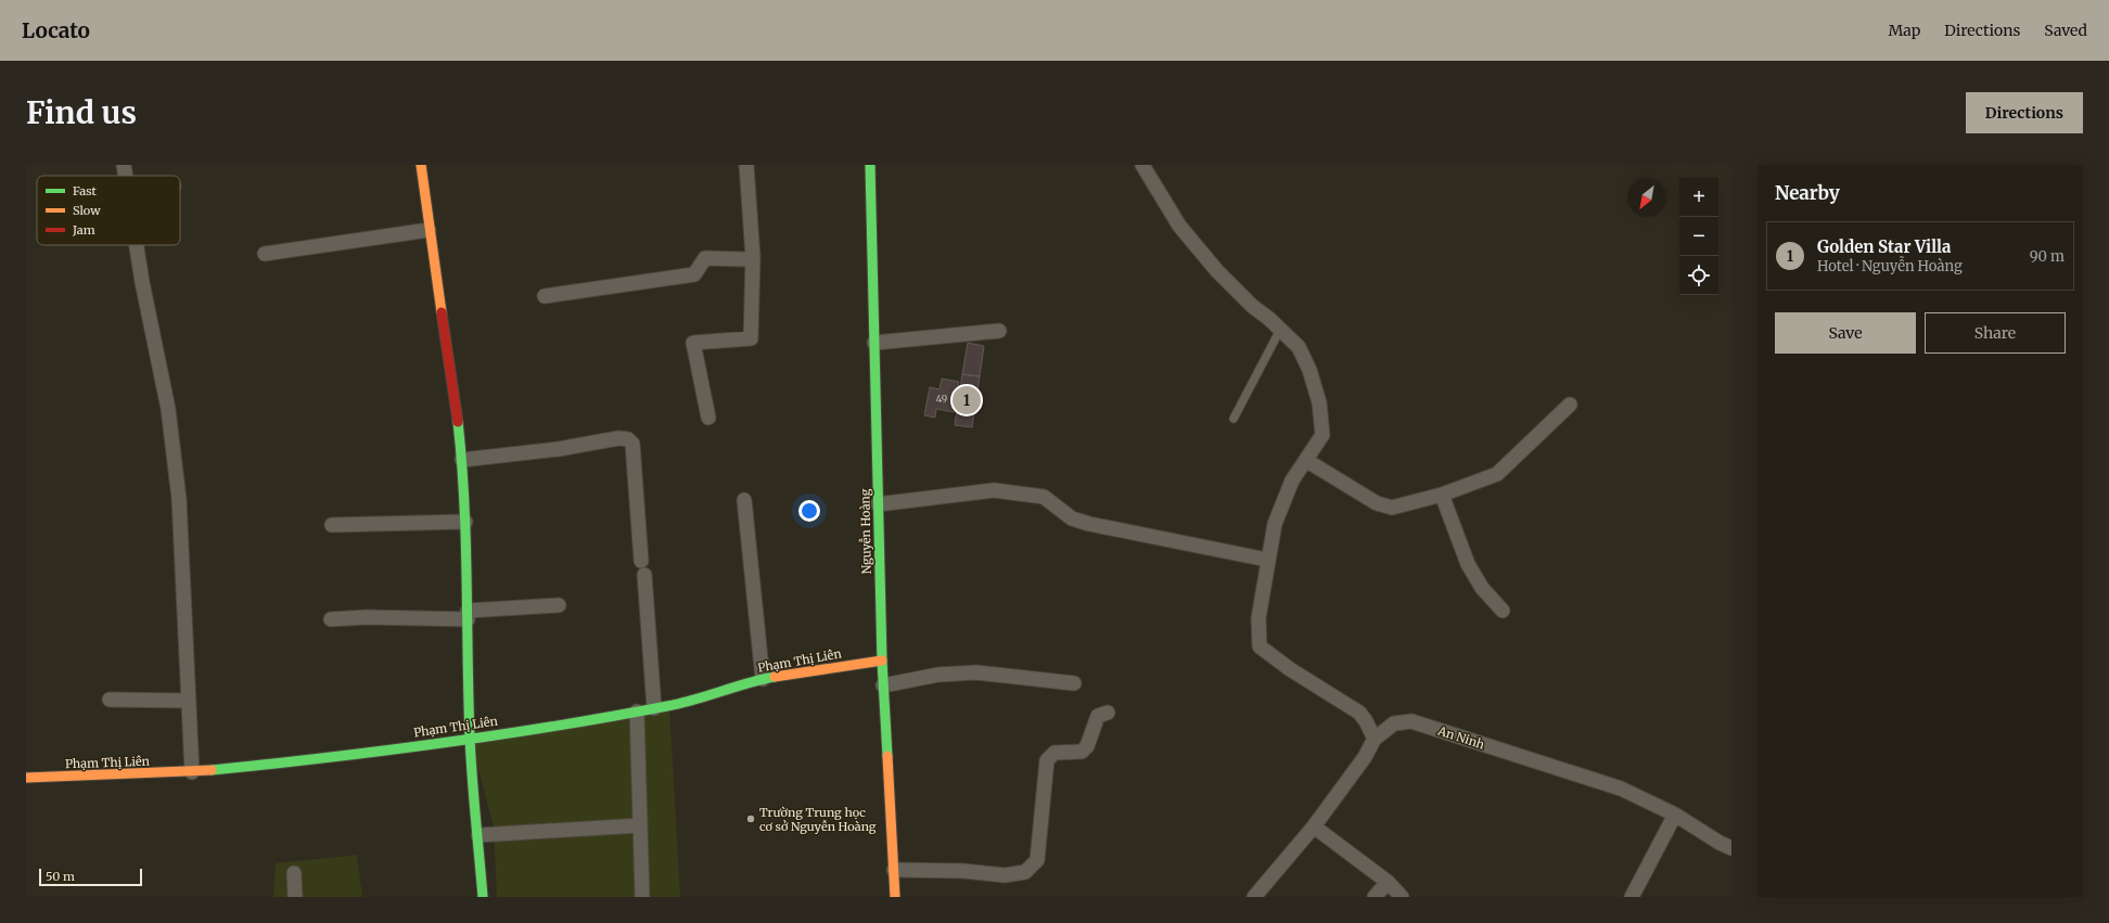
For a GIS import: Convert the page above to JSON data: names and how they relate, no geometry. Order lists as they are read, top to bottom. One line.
{"streets":{"street":["Nguyễn Hoàng","Phạm Thị Liên","An Ninh"]},"crossings":[["Nguyễn Hoàng","Phạm Thị Liên"]],"places":["Trường Trung học cơ sở Nguyễn Hoàng"],"house_numbers":["49"],"legend":["Fast","Slow","Jam"],"scale_bar":"50 m","north":"bottom left","page":{"header":"Locato","nav":["Map","Directions","Saved"],"buttons":["Directions",["Save","Share"]],"title":"Find us","heading":"Nearby","map_buttons":["+","−"],"list":[{"mark":"1","name":"Golden Star Villa","note":"Hotel · Nguyễn Hoàng","value":"90 m"}],"pins":"1","scale":"50 m"}}
